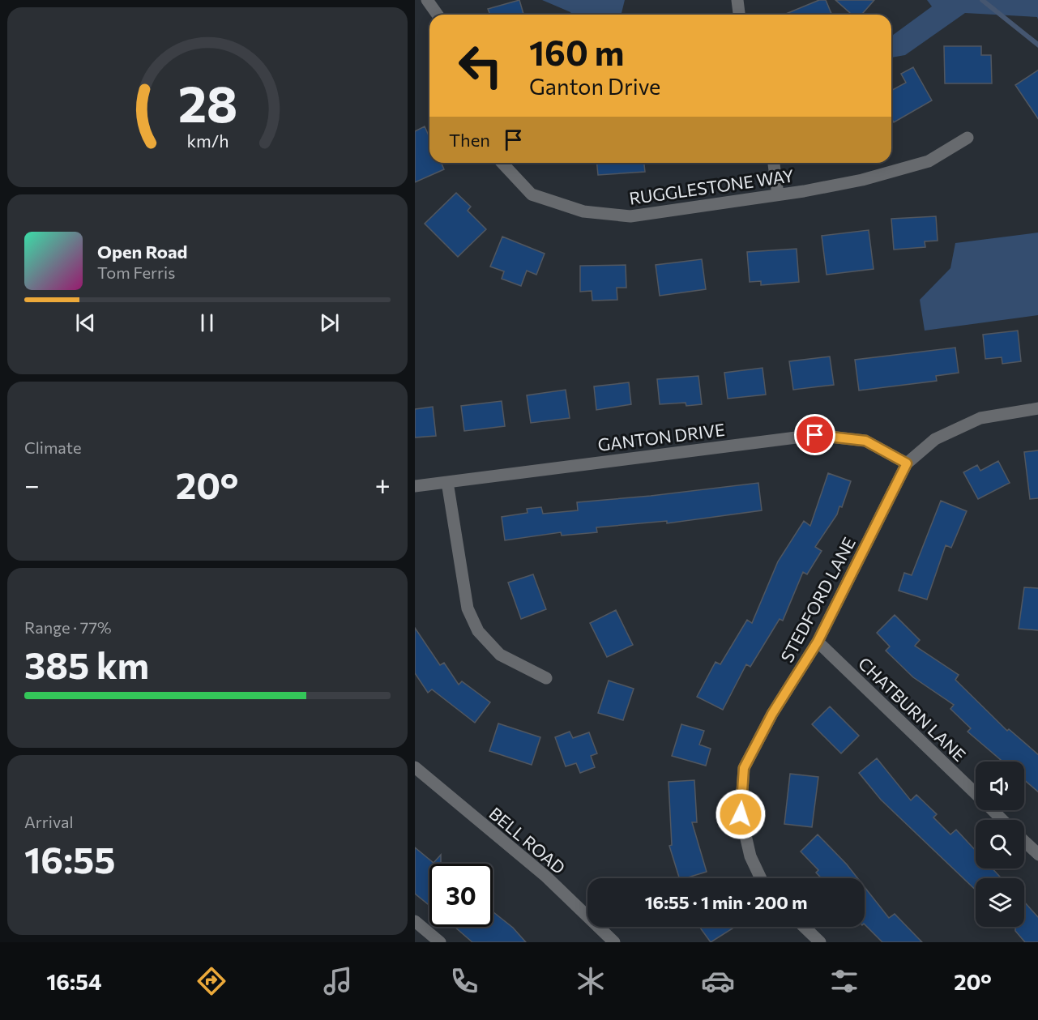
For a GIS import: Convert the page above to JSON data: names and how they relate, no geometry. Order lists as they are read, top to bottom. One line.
{"streets":{"street":["RUGGLESTONE WAY","GANTON DRIVE","STEDFORD LANE","CHATBURN LANE","BELL ROAD"]},"crossings":[["GANTON DRIVE","STEDFORD LANE"],["STEDFORD LANE","CHATBURN LANE"]],"page":{"turn":["160 m","Ganton Drive"],"then":"Then","song":["Open Road","Tom Ferris"],"tile":["Climate",["Range · 77%","385 km"],["Arrival","16:55"]],"heat":["−","20°","+"],"limit":"30","trip":"16:55 · 1 min · 200 m","tabs":["16:54","20°"],"gauge":["28","km/h"]}}
